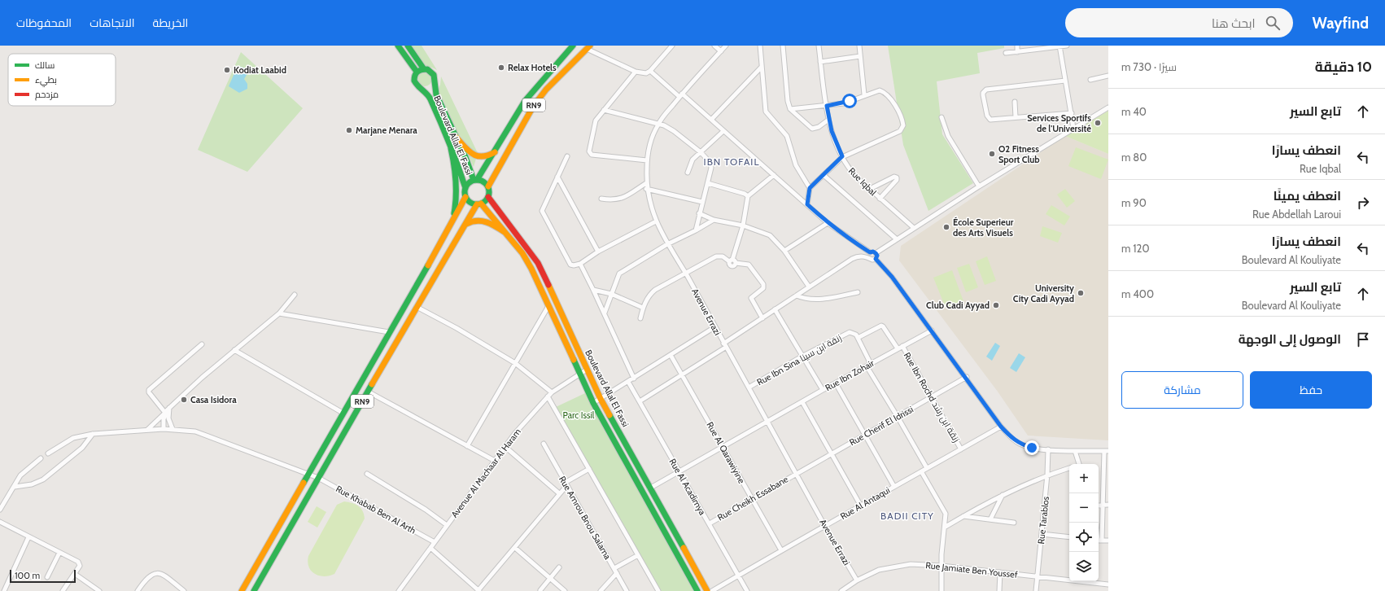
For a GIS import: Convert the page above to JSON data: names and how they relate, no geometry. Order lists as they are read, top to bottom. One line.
{"streets":{"main road":["RN9","Boulevard Allal El Fassi"],"street":["Rue Iqbal","Avenue Errazi","Rue Ibn Sina زنقة ابن سينا","Rue Ibn Zohair","Rue Ibn Rochd زنقة ابن رشد","Rue Cherif El Idrissi","Rue Al Qarawiyine","Avenue Al Machaar Al Haram","Rue Al Acadimya","Rue Cheikh Essabane","Rue Al Antaqui","Rue Khabab Ben Al Arth","Rue Amrou Bnou Salama","Rue Tarablos","Rue Jamiate Ben Youssef"]},"crossings":[["RN9","Boulevard Allal El Fassi"],["RN9","Rue Khabab Ben Al Arth"],["Boulevard Allal El Fassi","Rue Ibn Zohair"],["Boulevard Allal El Fassi","Avenue Al Machaar Al Haram"],["Avenue Errazi","Rue Ibn Sina زنقة ابن سينا"],["Avenue Errazi","Rue Ibn Zohair"],["Avenue Errazi","Rue Cherif El Idrissi"],["Avenue Errazi","Rue Cheikh Essabane"],["Avenue Errazi","Rue Al Antaqui"],["Avenue Errazi","Rue Jamiate Ben Youssef"],["Rue Ibn Zohair","Rue Ibn Rochd زنقة ابن رشد"],["Rue Ibn Zohair","Rue Al Qarawiyine"],["Rue Ibn Zohair","Rue Al Acadimya"],["Rue Ibn Rochd زنقة ابن رشد","Rue Cherif El Idrissi"],["Rue Ibn Rochd زنقة ابن رشد","Rue Al Antaqui"],["Rue Cherif El Idrissi","Rue Cheikh Essabane"],["Rue Al Qarawiyine","Rue Cheikh Essabane"],["Rue Al Qarawiyine","Rue Al Antaqui"],["Avenue Al Machaar Al Haram","Rue Khabab Ben Al Arth"],["Rue Al Acadimya","Rue Cheikh Essabane"],["Rue Al Acadimya","Rue Al Antaqui"],["Rue Tarablos","Rue Jamiate Ben Youssef"]],"districts":["IBN TOFAIL","BADII CITY"],"parks":["Parc Issil"],"places":["Relax Hotels","Kodiat Laabid","Services Sportifs de l'Université","Marjane Menara","O2 Fitness Sport Club","École Superieur des Arts Visuels","University City Cadi Ayyad","Club Cadi Ayyad","Casa Isidora"],"legend":["سالك","بطيء","مزدحم"],"scale_bar":"100 m","page":{"header":"Wayfind","search":"ابحث هنا","nav":["الخريطة","الاتجاهات","المحفوظات"],"heading":["10 دقيقة","سيرًا · 730 m"],"list":[["تابع السير","40 m"],["انعطف يسارًا","Rue Iqbal","80 m"],["انعطف يمينًا","Rue Abdellah Laroui","90 m"],["انعطف يسارًا","Boulevard Al Kouliyate","120 m"],["تابع السير","Boulevard Al Kouliyate","400 m"],"الوصول إلى الوجهة"],"buttons":["حفظ","مشاركة"],"map_buttons":["+","−"],"scale":"100 m"}}
